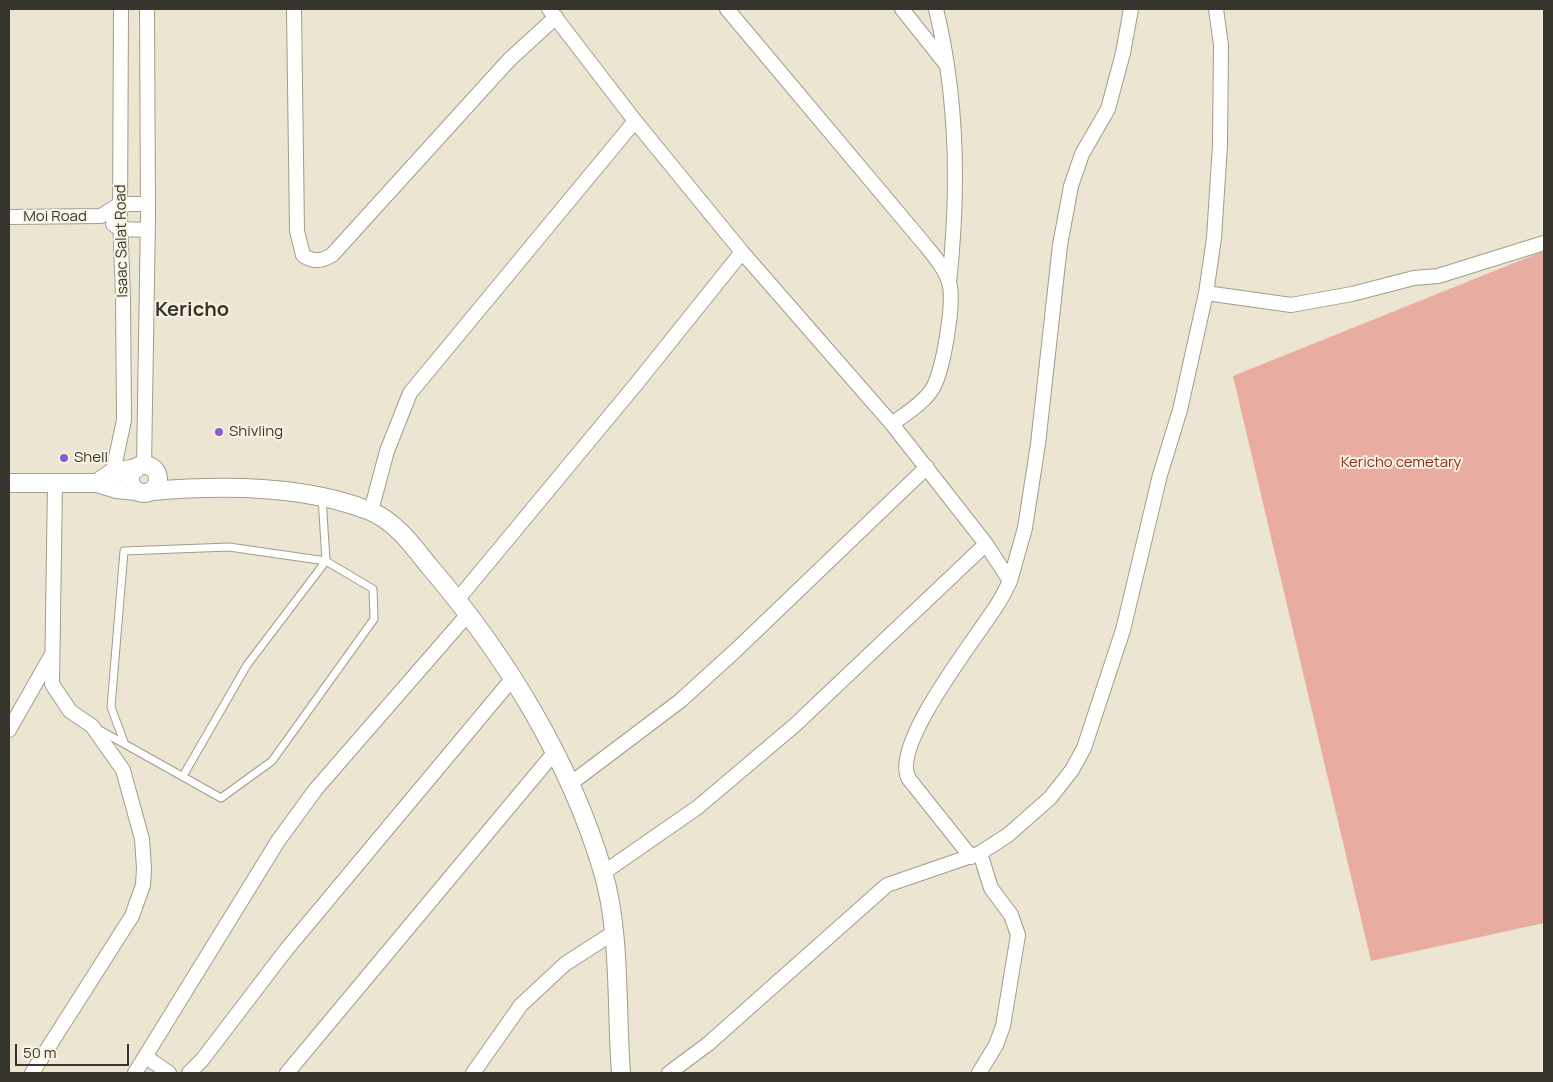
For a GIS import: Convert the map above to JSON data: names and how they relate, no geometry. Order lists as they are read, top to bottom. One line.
{"streets":{"street":["Moi Road","Isaac Salat Road"]},"districts":["Kericho"],"parks":["Kericho cemetary"],"places":["Shivling","Shell"],"scale_bar":"50 m"}
